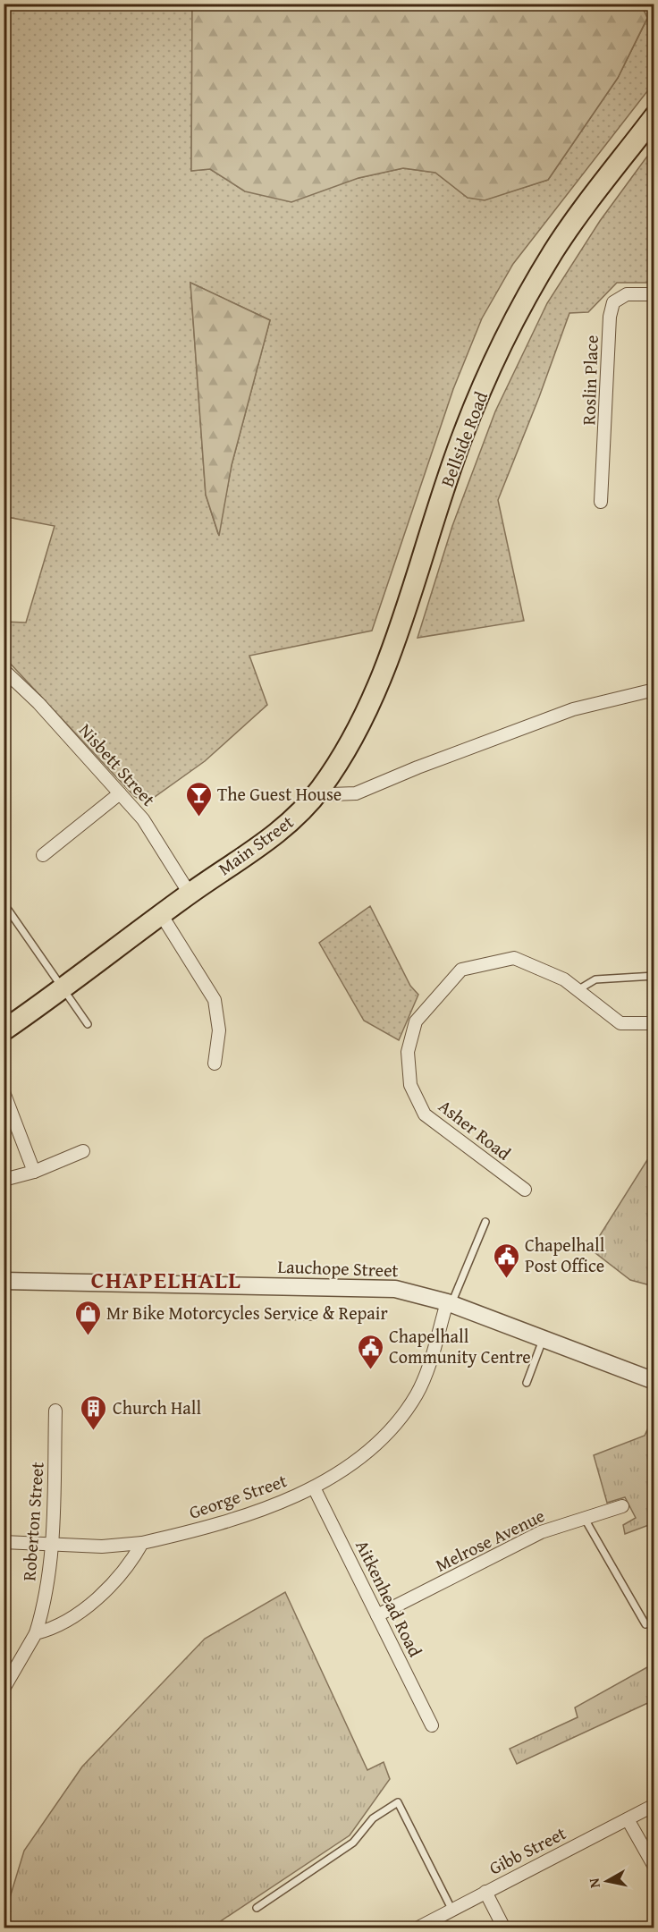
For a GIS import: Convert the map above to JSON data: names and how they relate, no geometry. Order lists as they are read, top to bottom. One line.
{"streets":{"main road":["Bellside Road","Main Street"],"street":["Roslin Place","Nisbett Street","Asher Road","Lauchope Street","George Street","Roberton Street","Melrose Avenue","Aitkenhead Road","Gibb Street"]},"crossings":[["Bellside Road","Main Street"],["Nisbett Street","Main Street"],["Lauchope Street","George Street"],["George Street","Roberton Street"],["George Street","Aitkenhead Road"],["Melrose Avenue","Aitkenhead Road"]],"districts":["CHAPELHALL"],"places":{"bar":["The Guest House"],"public building":["Chapelhall Post Office","Chapelhall Community Centre"],"shop":["Mr Bike Motorcycles Service & Repair"],"building":["Church Hall"]},"north":"left"}
